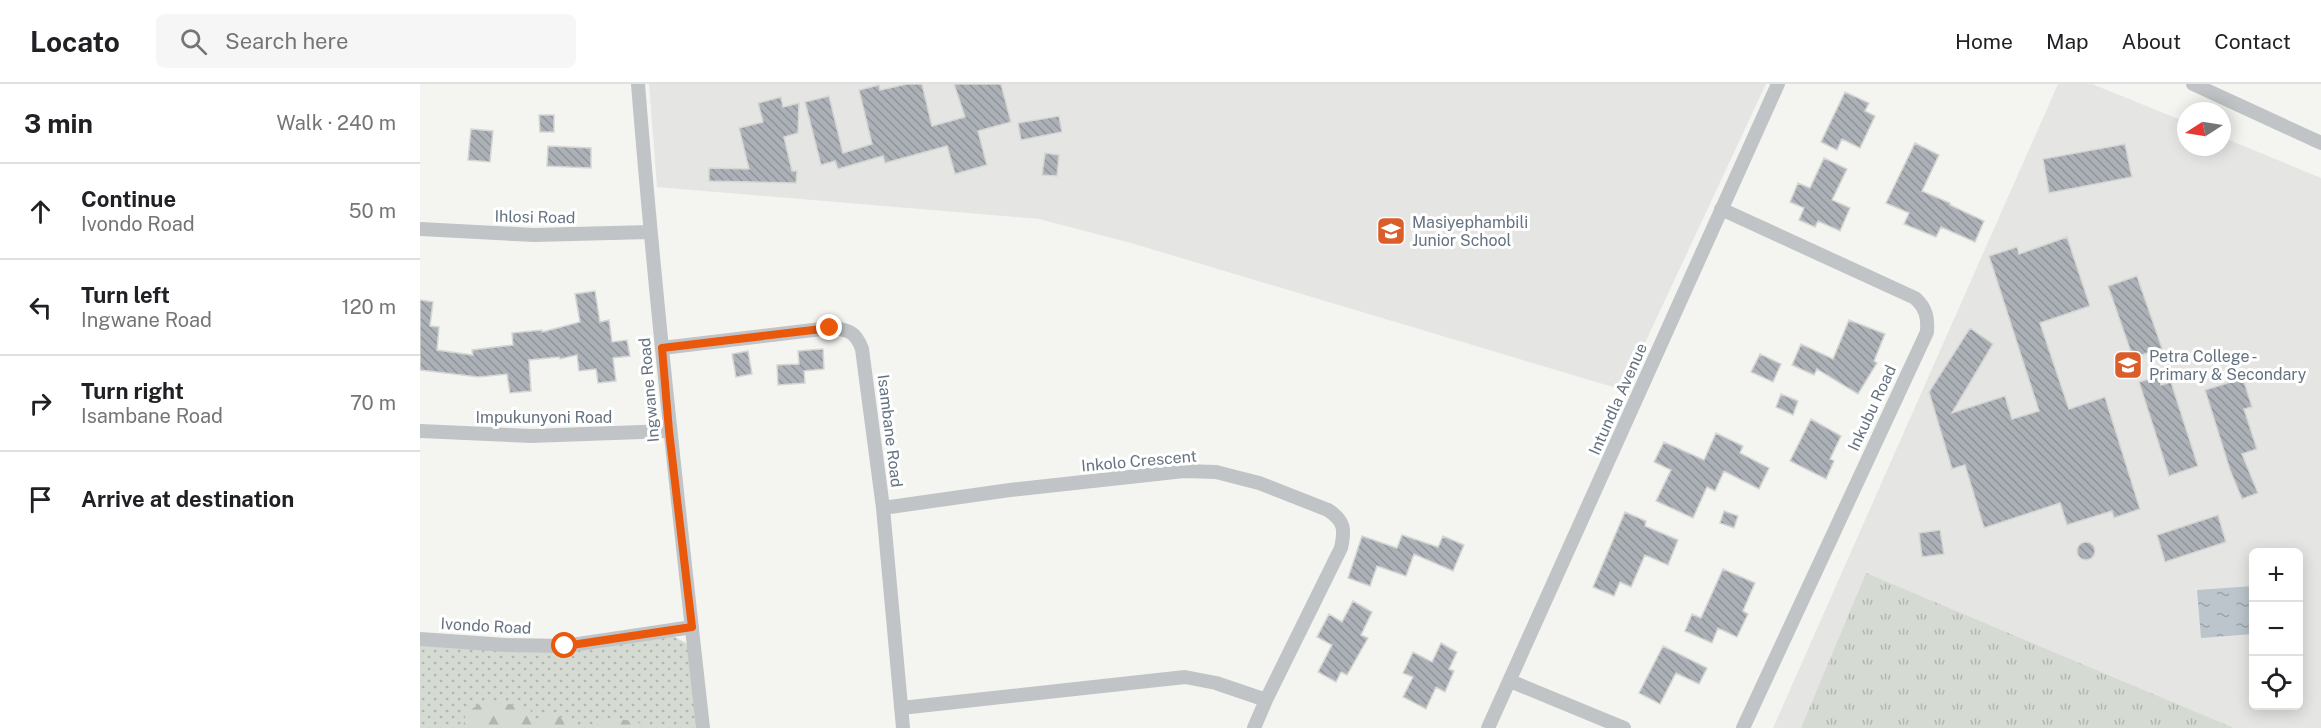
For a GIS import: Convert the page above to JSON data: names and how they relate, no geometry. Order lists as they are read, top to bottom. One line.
{"streets":{"street":["Ihlosi Road","Ingwane Road","Intundla Avenue","Inkubu Road","Impukunyoni Road","Isambane Road","Inkolo Crescent","Ivondo Road"]},"crossings":[["Ihlosi Road","Ingwane Road"],["Ingwane Road","Impukunyoni Road"],["Ingwane Road","Isambane Road"],["Ingwane Road","Ivondo Road"],["Intundla Avenue","Inkubu Road"],["Isambane Road","Inkolo Crescent"]],"places":{"school or university":["Masiyephambili Junior School","Petra College - Primary & Secondary"]},"north":"left","page":{"header":"Locato","search":"Search here","nav":["Home","Map","About","Contact"],"heading":["3 min","Walk · 240 m"],"list":[["Continue","Ivondo Road","50 m"],["Turn left","Ingwane Road","120 m"],["Turn right","Isambane Road","70 m"],"Arrive at destination"],"map_buttons":["+","−"]}}
